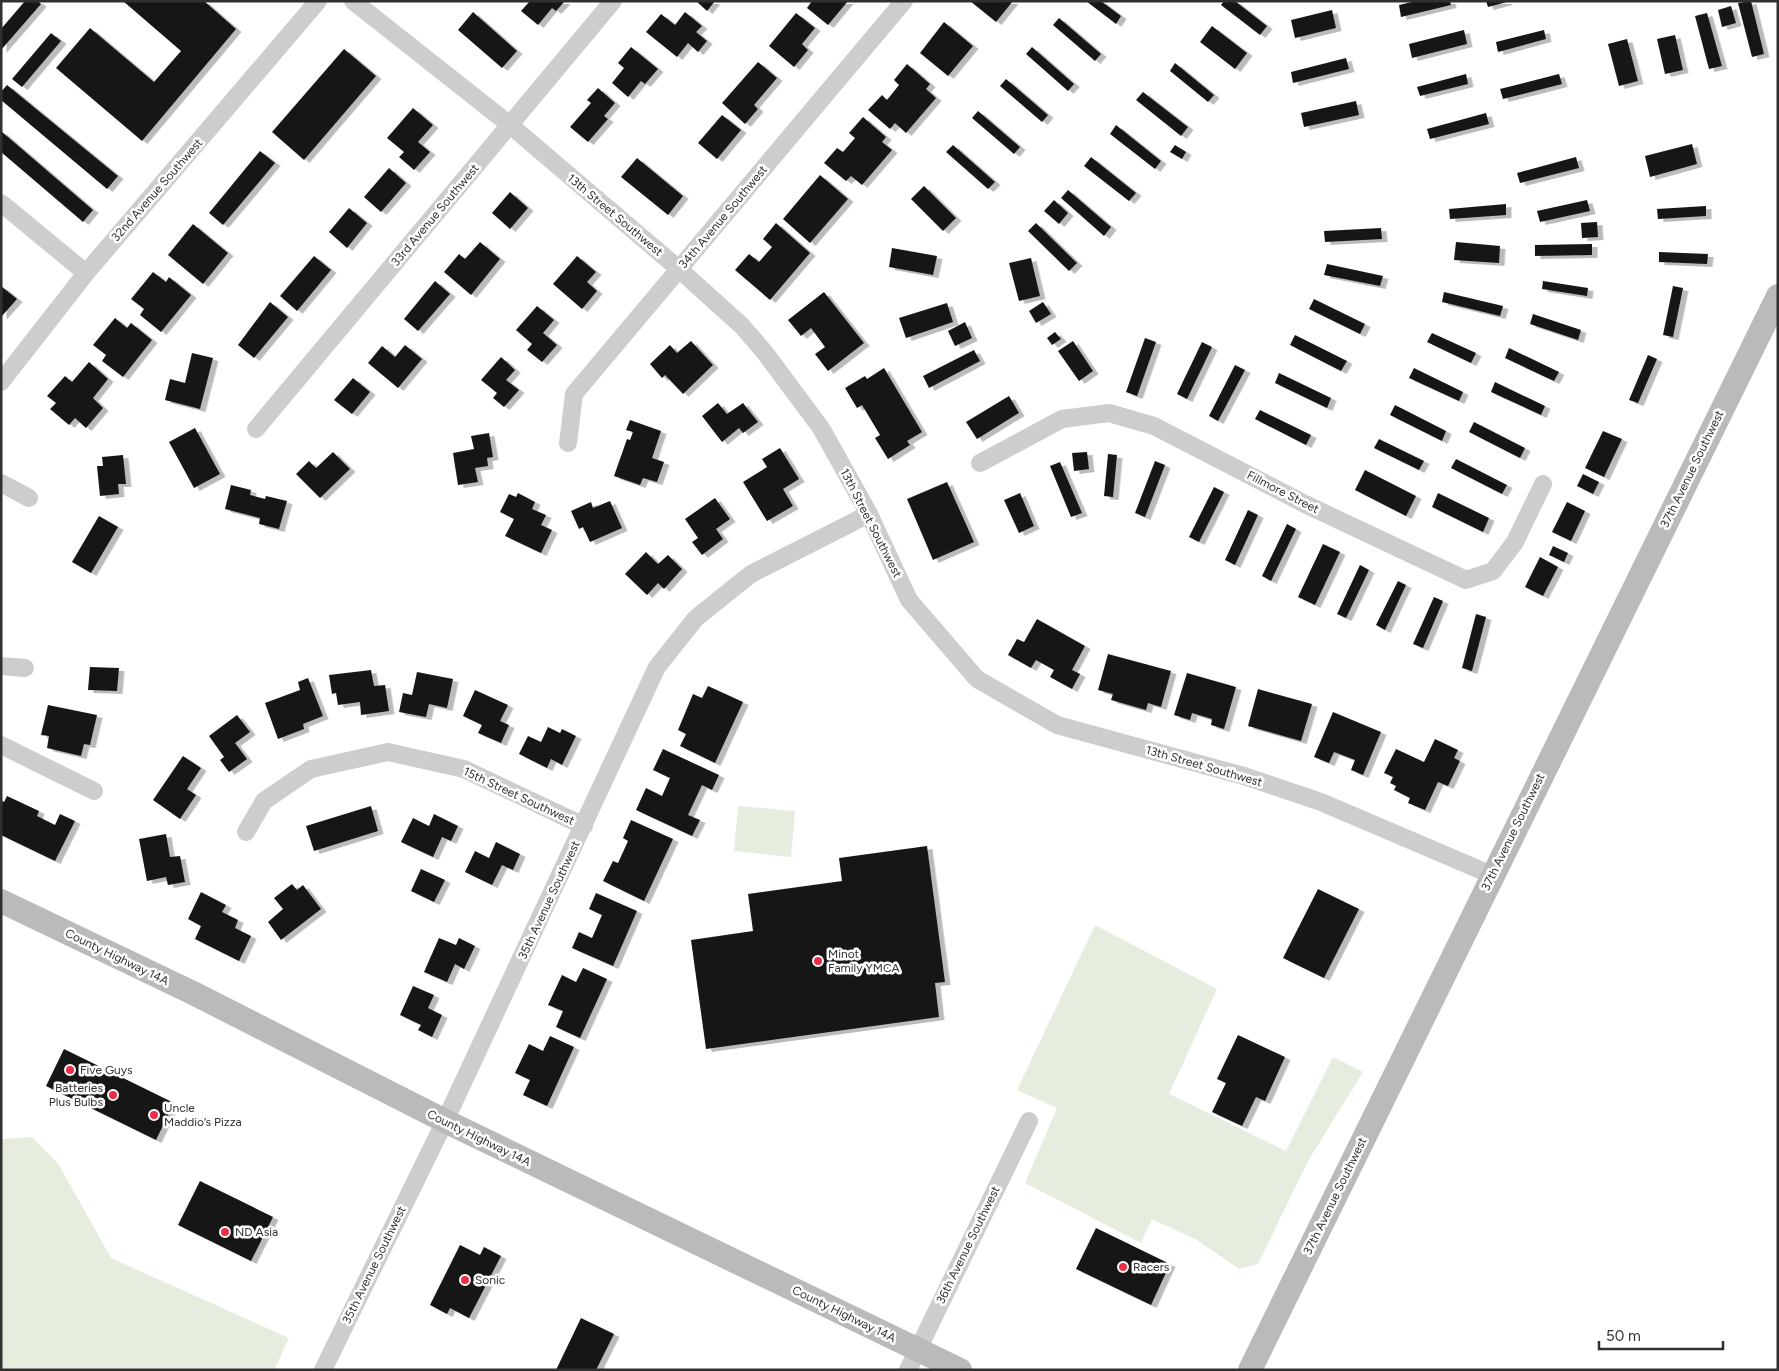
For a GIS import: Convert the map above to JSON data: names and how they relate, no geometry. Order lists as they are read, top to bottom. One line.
{"streets":{"main road":["37th Avenue Southwest","County Highway 14A"],"street":["32nd Avenue Southwest","33rd Avenue Southwest","13th Street Southwest","34th Avenue Southwest","Fillmore Street","15th Street Southwest","35th Avenue Southwest","36th Avenue Southwest"]},"crossings":[["33rd Avenue Southwest","13th Street Southwest"],["13th Street Southwest","34th Avenue Southwest"],["13th Street Southwest","37th Avenue Southwest"],["13th Street Southwest","35th Avenue Southwest"],["15th Street Southwest","35th Avenue Southwest"],["35th Avenue Southwest","County Highway 14A"],["County Highway 14A","36th Avenue Southwest"]],"places":["Minot Family YMCA","Five Guys","Batteries Plus Bulbs","Uncle Maddio’s Pizza","ND Asia","Racers","Sonic"],"scale_bar":"50 m"}
